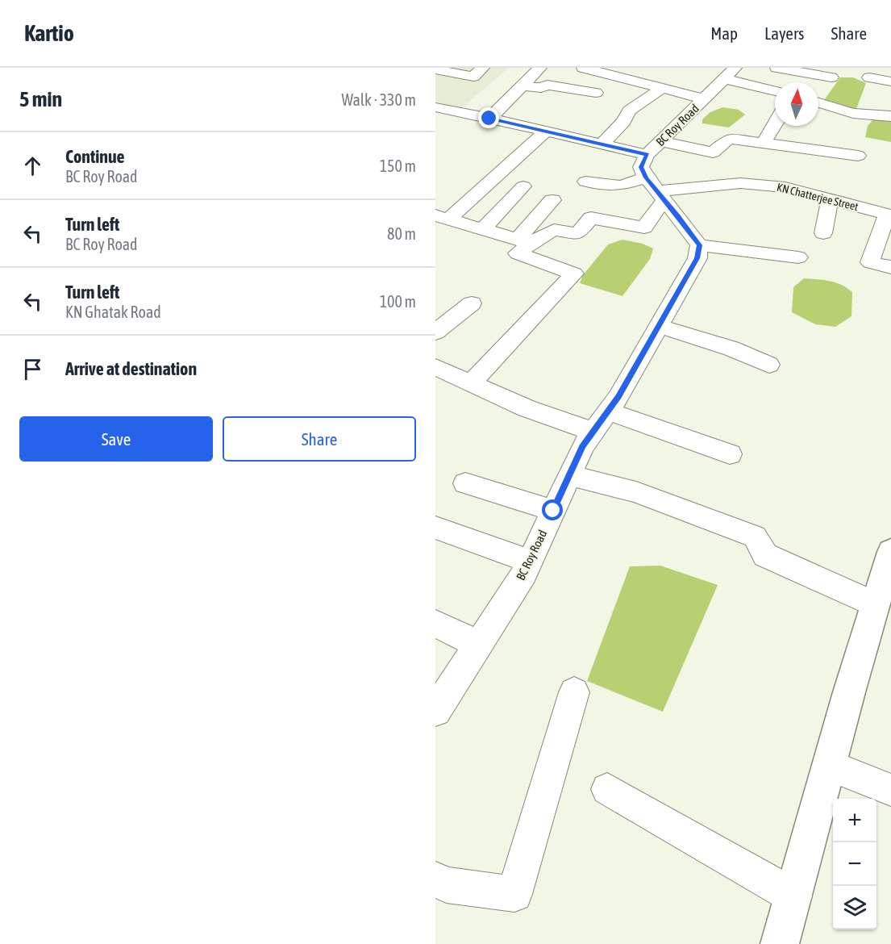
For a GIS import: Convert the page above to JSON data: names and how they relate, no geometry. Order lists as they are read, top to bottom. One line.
{"streets":{"street":["BC Roy Road","KN Chatterjee Street"]},"crossings":[["BC Roy Road","KN Chatterjee Street"]],"north":"top","page":{"header":"Kartio","nav":["Map","Layers","Share"],"heading":["5 min","Walk · 330 m"],"list":[["Continue","BC Roy Road","150 m"],["Turn left","BC Roy Road","80 m"],["Turn left","KN Ghatak Road","100 m"],"Arrive at destination"],"buttons":["Save","Share"],"map_buttons":["+","−"]}}
